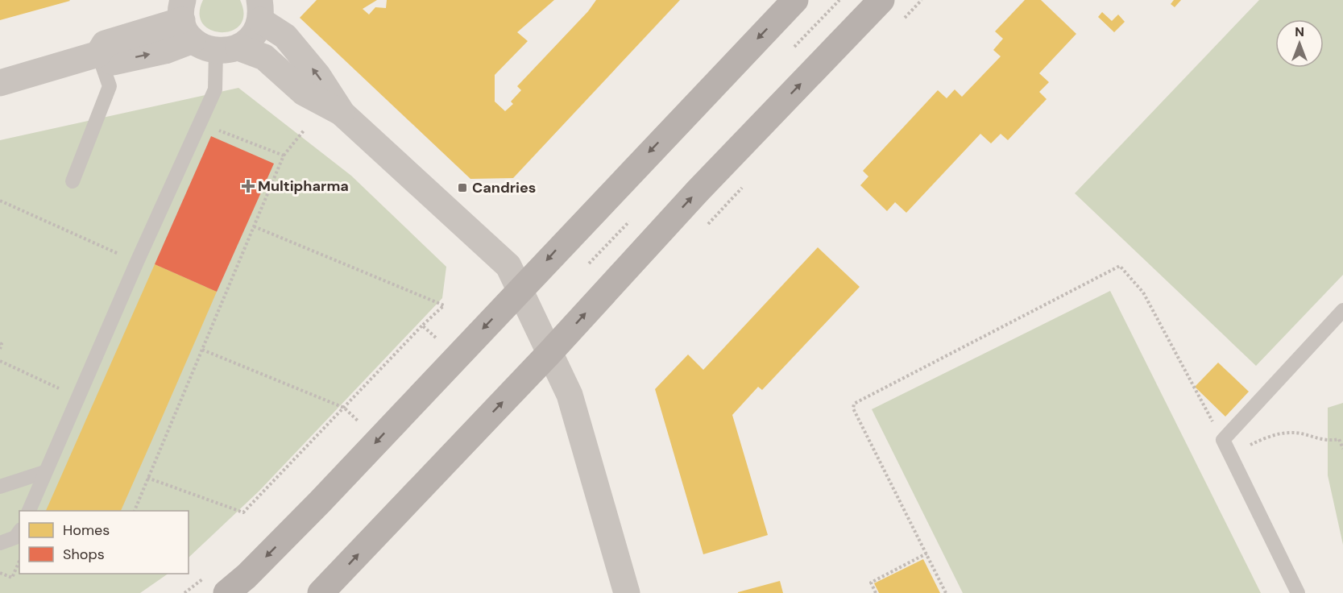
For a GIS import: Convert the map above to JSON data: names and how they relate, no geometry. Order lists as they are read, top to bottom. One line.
{"places":{"health":["Multipharma"],"transit":["Candries"]},"legend":["Homes","Shops"],"north":"top"}
